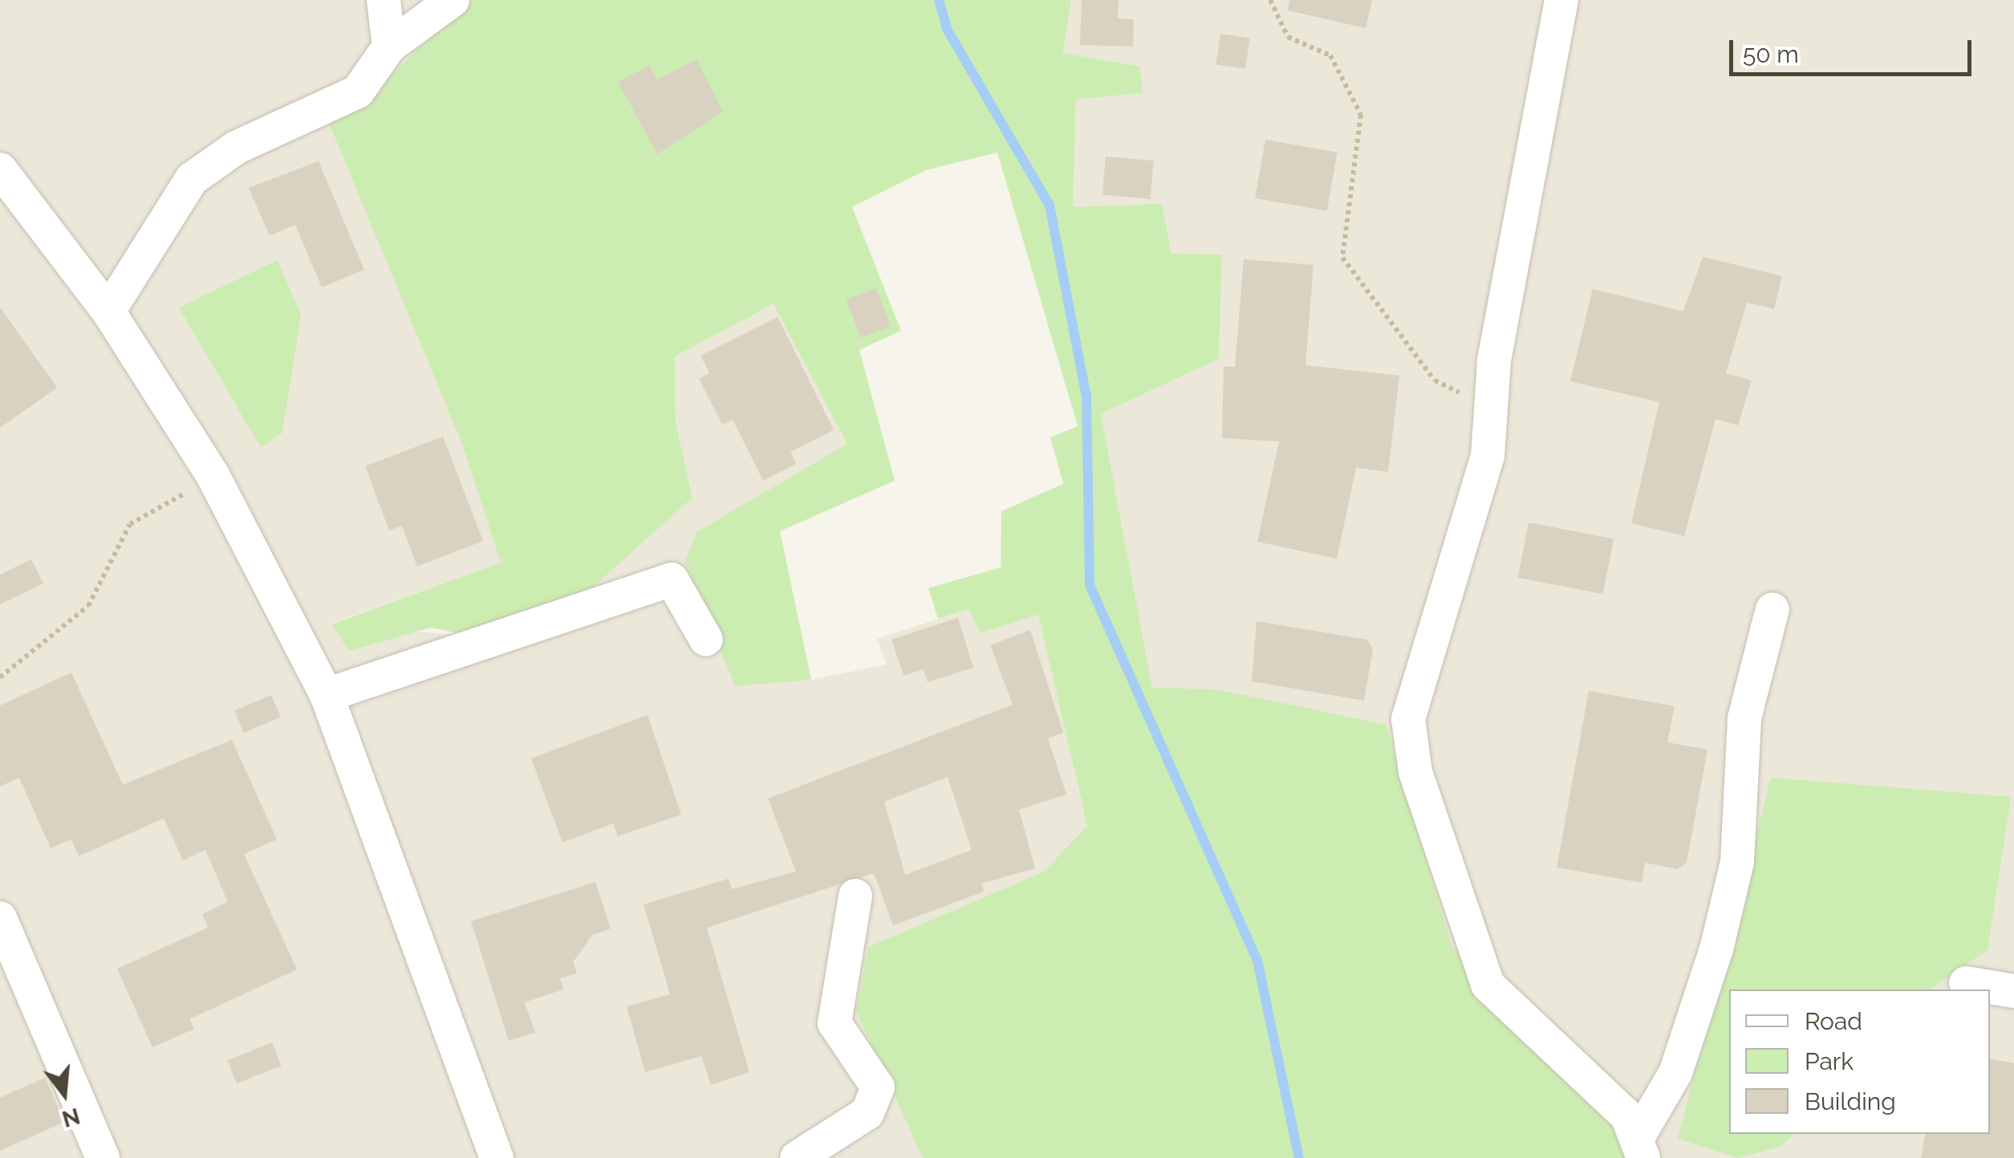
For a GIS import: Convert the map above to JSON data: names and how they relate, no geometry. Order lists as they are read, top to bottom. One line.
{"legend":["Road","Park","Building"],"scale_bar":"50 m","north":"bottom"}
